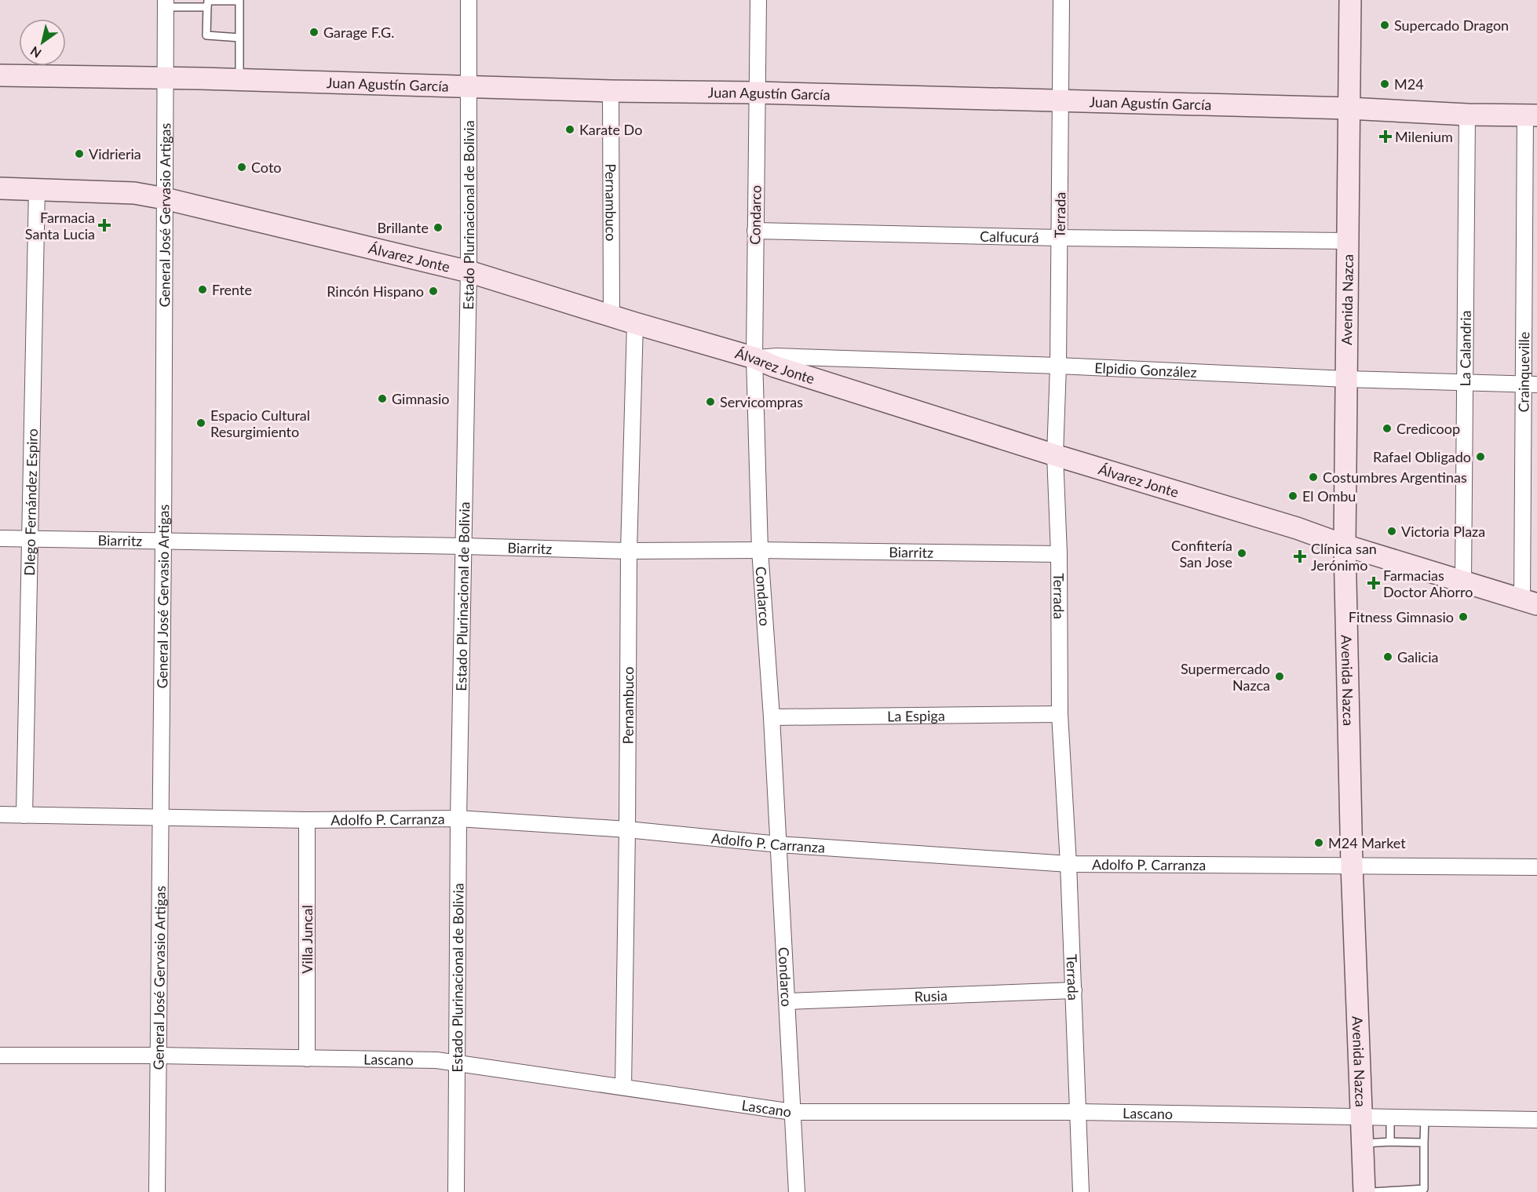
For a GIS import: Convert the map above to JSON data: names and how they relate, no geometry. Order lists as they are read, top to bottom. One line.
{"streets":{"street":["Juan Agustín García","Pernambuco","General José Gervasio Artigas","Estado Plurinacional de Bolivia","Condarco","Terrada","Calfucurá","Álvarez Jonte","Avenida Nazca","La Calandria","Elpidio González","Crainqueville","DIego Fernández Espiro","Biarritz","La Espiga","Adolfo P. Carranza","Villa Juncal","Rusia","Lascano"]},"crossings":[["Juan Agustín García","Pernambuco"],["Juan Agustín García","General José Gervasio Artigas"],["Juan Agustín García","Estado Plurinacional de Bolivia"],["Juan Agustín García","Condarco"],["Juan Agustín García","Terrada"],["Juan Agustín García","Avenida Nazca"],["Juan Agustín García","La Calandria"],["Juan Agustín García","Crainqueville"],["Pernambuco","Álvarez Jonte"],["Pernambuco","Biarritz"],["Pernambuco","Adolfo P. Carranza"],["Pernambuco","Lascano"],["General José Gervasio Artigas","Álvarez Jonte"],["General José Gervasio Artigas","Biarritz"],["General José Gervasio Artigas","Adolfo P. Carranza"],["General José Gervasio Artigas","Lascano"],["Estado Plurinacional de Bolivia","Álvarez Jonte"],["Estado Plurinacional de Bolivia","Biarritz"],["Estado Plurinacional de Bolivia","Adolfo P. Carranza"],["Estado Plurinacional de Bolivia","Lascano"],["Condarco","Calfucurá"],["Condarco","Álvarez Jonte"],["Condarco","Elpidio González"],["Condarco","Biarritz"],["Condarco","La Espiga"],["Condarco","Adolfo P. Carranza"],["Condarco","Rusia"],["Condarco","Lascano"],["Terrada","Calfucurá"],["Terrada","Álvarez Jonte"],["Terrada","Elpidio González"],["Terrada","Biarritz"],["Terrada","La Espiga"],["Terrada","Adolfo P. Carranza"],["Terrada","Rusia"],["Terrada","Lascano"],["Calfucurá","Avenida Nazca"],["Álvarez Jonte","Avenida Nazca"],["Álvarez Jonte","La Calandria"],["Álvarez Jonte","Elpidio González"],["Álvarez Jonte","Crainqueville"],["Álvarez Jonte","DIego Fernández Espiro"],["Avenida Nazca","Elpidio González"],["Avenida Nazca","Adolfo P. Carranza"],["Avenida Nazca","Lascano"],["La Calandria","Elpidio González"],["Elpidio González","Crainqueville"],["DIego Fernández Espiro","Biarritz"],["DIego Fernández Espiro","Adolfo P. Carranza"],["Adolfo P. Carranza","Villa Juncal"],["Villa Juncal","Lascano"]],"places":{"other":["Supercado Dragon","Garage F.G.","M24","Karate Do","Vidrieria","Coto","Brillante","Frente","Rincón Hispano","Gimnasio","Servicompras","Espacio Cultural Resurgimiento","Credicoop","Rafael Obligado","Costumbres Argentinas","El Ombu","Victoria Plaza","Confitería San Jose","Fitness Gimnasio","Galicia","Supermercado Nazca","M24 Market"],"health":["Milenium","Farmacia Santa Lucia","Clínica san Jerónimo","Farmacias Doctor Ahorro"]},"north":"bottom left"}
